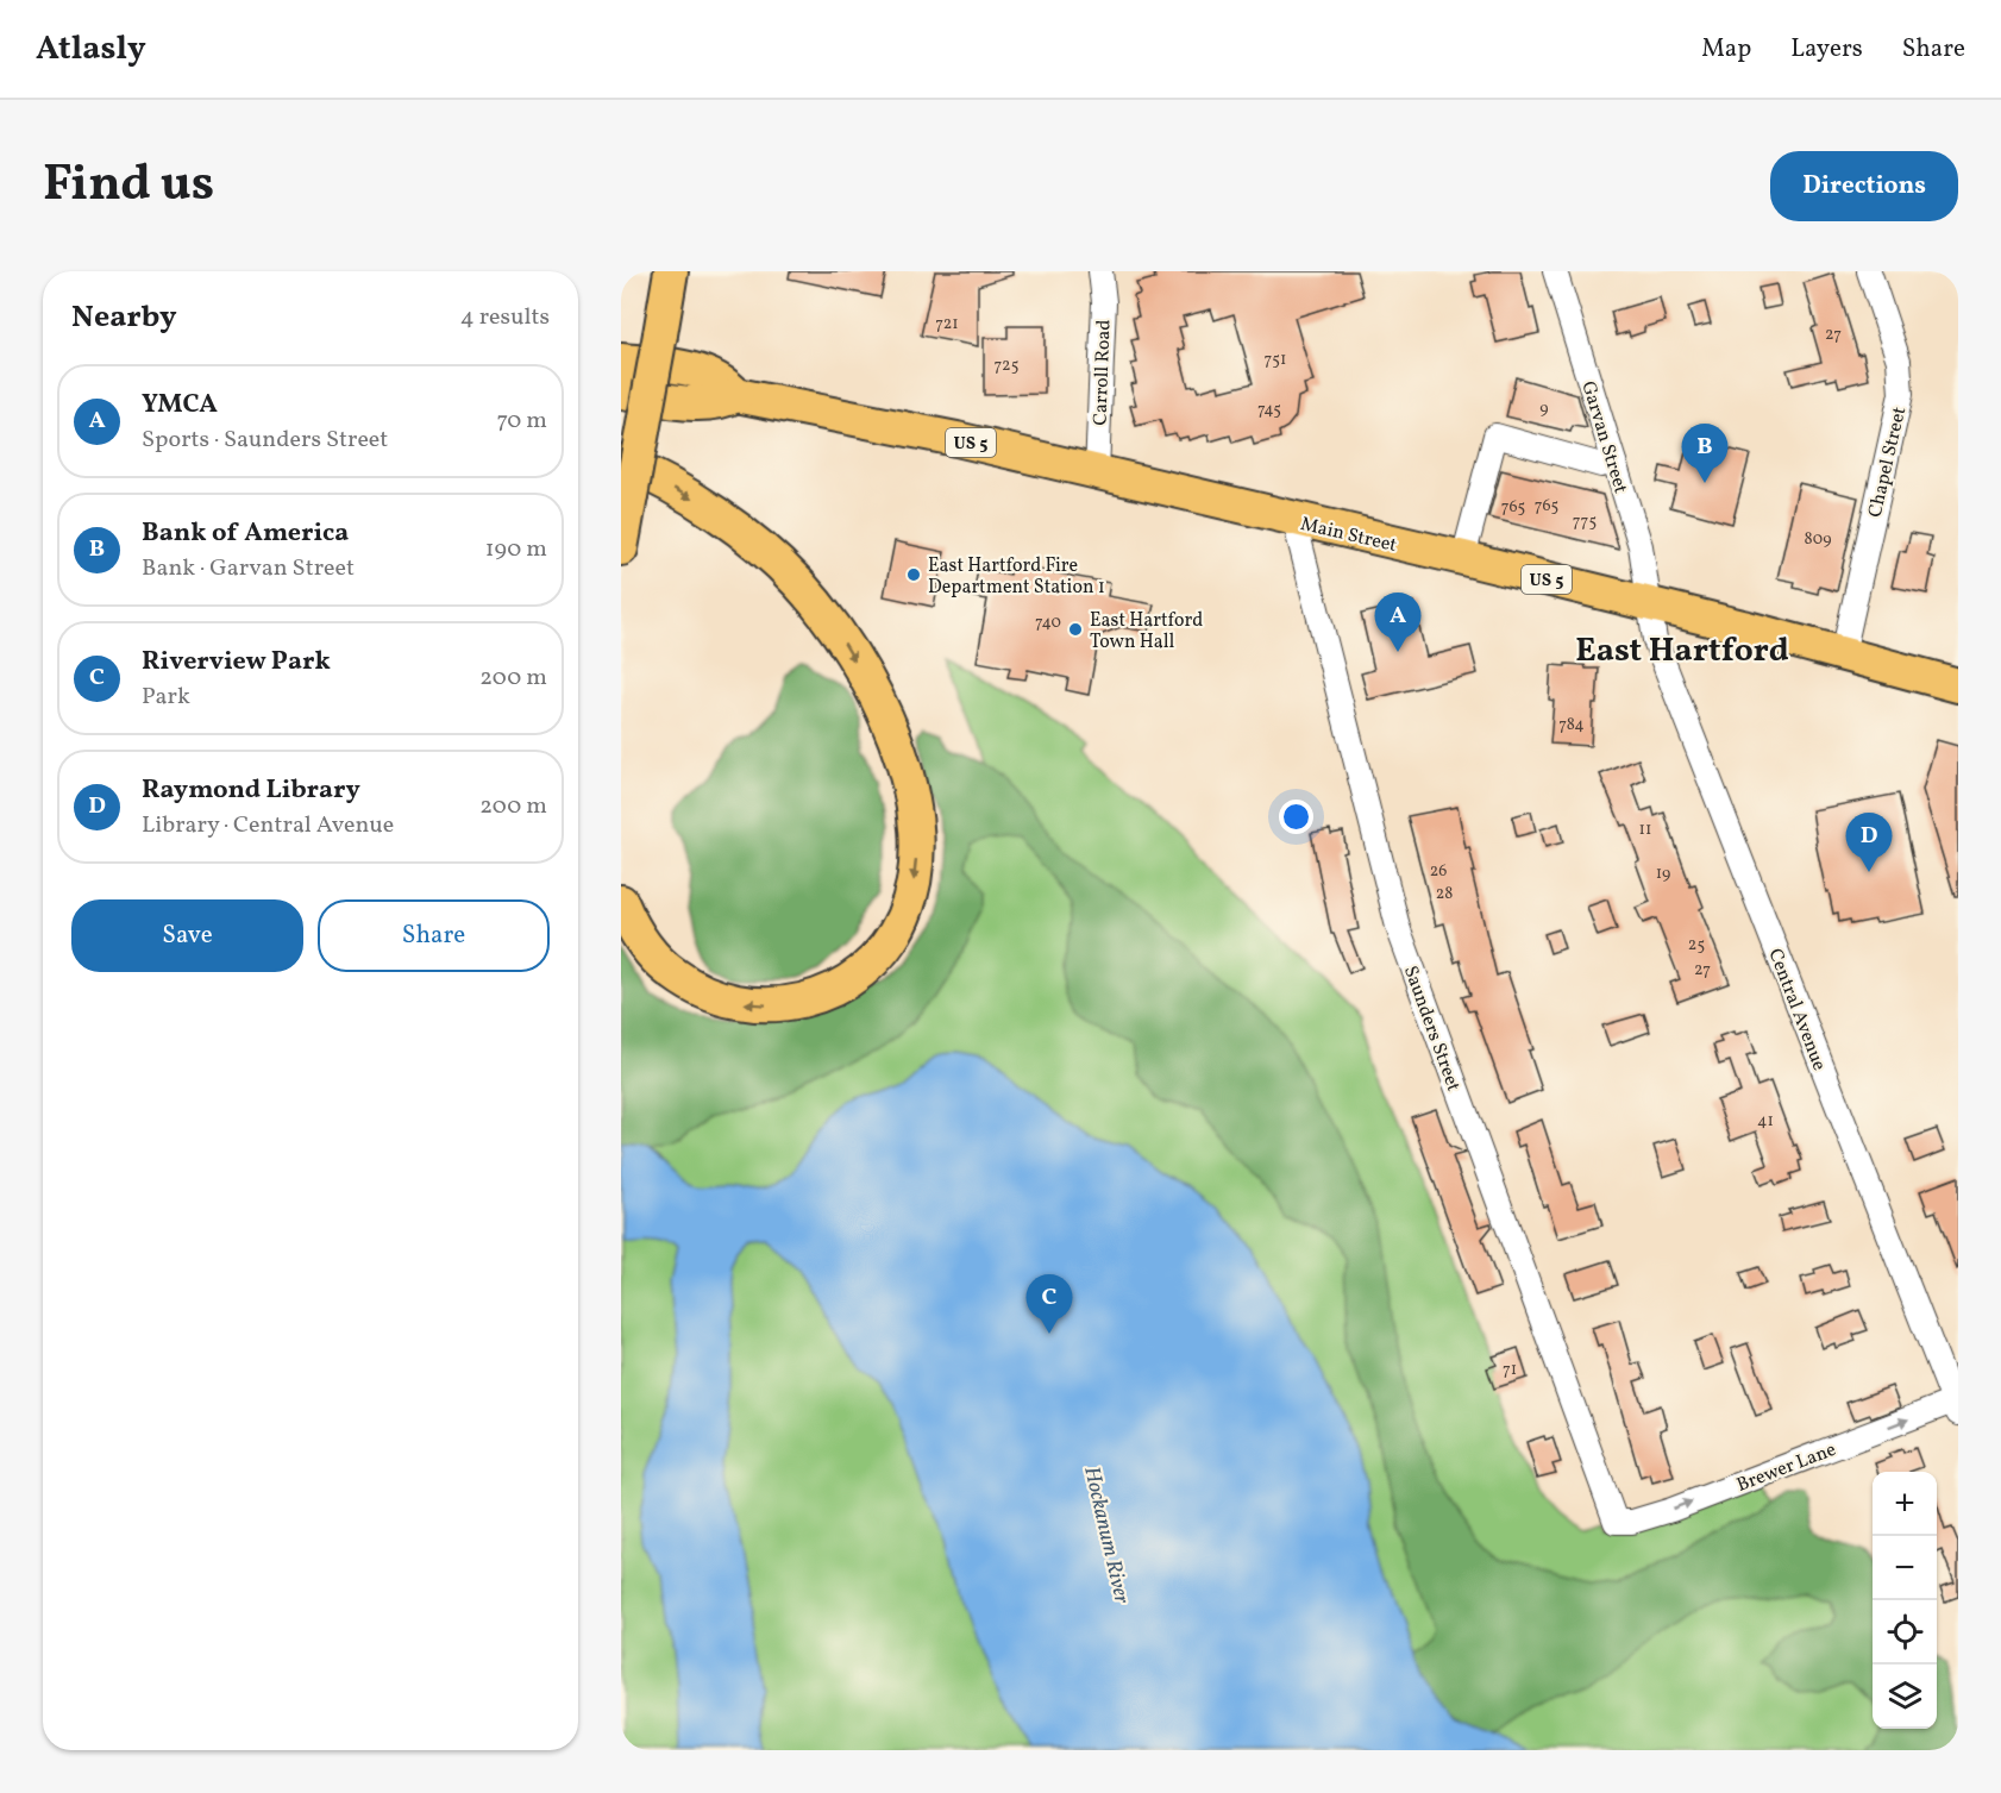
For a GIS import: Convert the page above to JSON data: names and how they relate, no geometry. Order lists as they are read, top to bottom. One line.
{"streets":{"highway":["US 5","Main Street"],"street":["Carroll Road","Garvan Street","Chapel Street","Central Avenue","Saunders Street","Brewer Lane"]},"crossings":[["Carroll Road","Main Street"],["Garvan Street","Main Street"],["Garvan Street","Central Avenue"],["Chapel Street","Main Street"],["Main Street","Central Avenue"],["Main Street","Saunders Street"],["Central Avenue","Brewer Lane"],["Saunders Street","Brewer Lane"]],"one_way":["Brewer Lane"],"districts":["East Hartford"],"water":["Hockanum River"],"places":["East Hartford Fire Department Station 1","East Hartford Town Hall"],"house_numbers":["721","27","751","725","9","745","765","765","775","809","740","784","11","26","19","28","25","27","41","71"],"page":{"header":"Atlasly","nav":["Map","Layers","Share"],"title":"Find us","buttons":["Directions",["Save","Share"]],"heading":["Nearby","4 results"],"list":[{"mark":"A","name":"YMCA","note":"Sports · Saunders Street","value":"70 m"},{"mark":"B","name":"Bank of America","note":"Bank · Garvan Street","value":"190 m"},{"mark":"C","name":"Riverview Park","note":"Park","value":"200 m"},{"mark":"D","name":"Raymond Library","note":"Library · Central Avenue","value":"200 m"}],"pins":["B","A","D","C"],"map_buttons":["+","−"]}}
